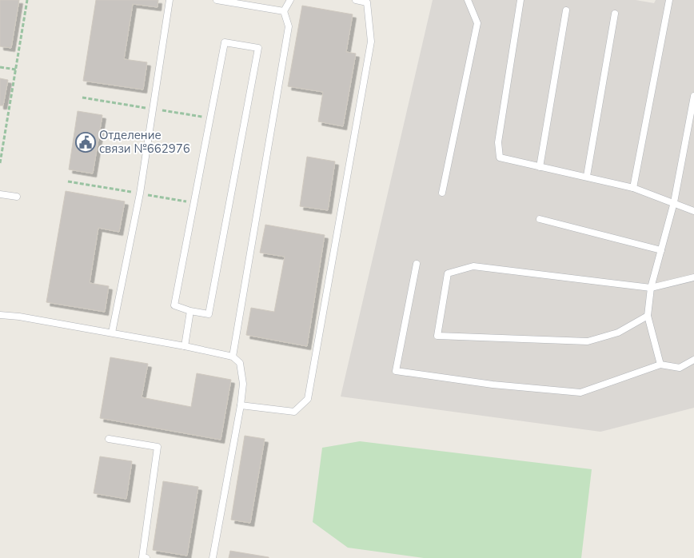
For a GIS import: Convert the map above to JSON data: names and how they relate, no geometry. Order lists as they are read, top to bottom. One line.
{"places":{"public building":["Отделение связи №662976"]}}
